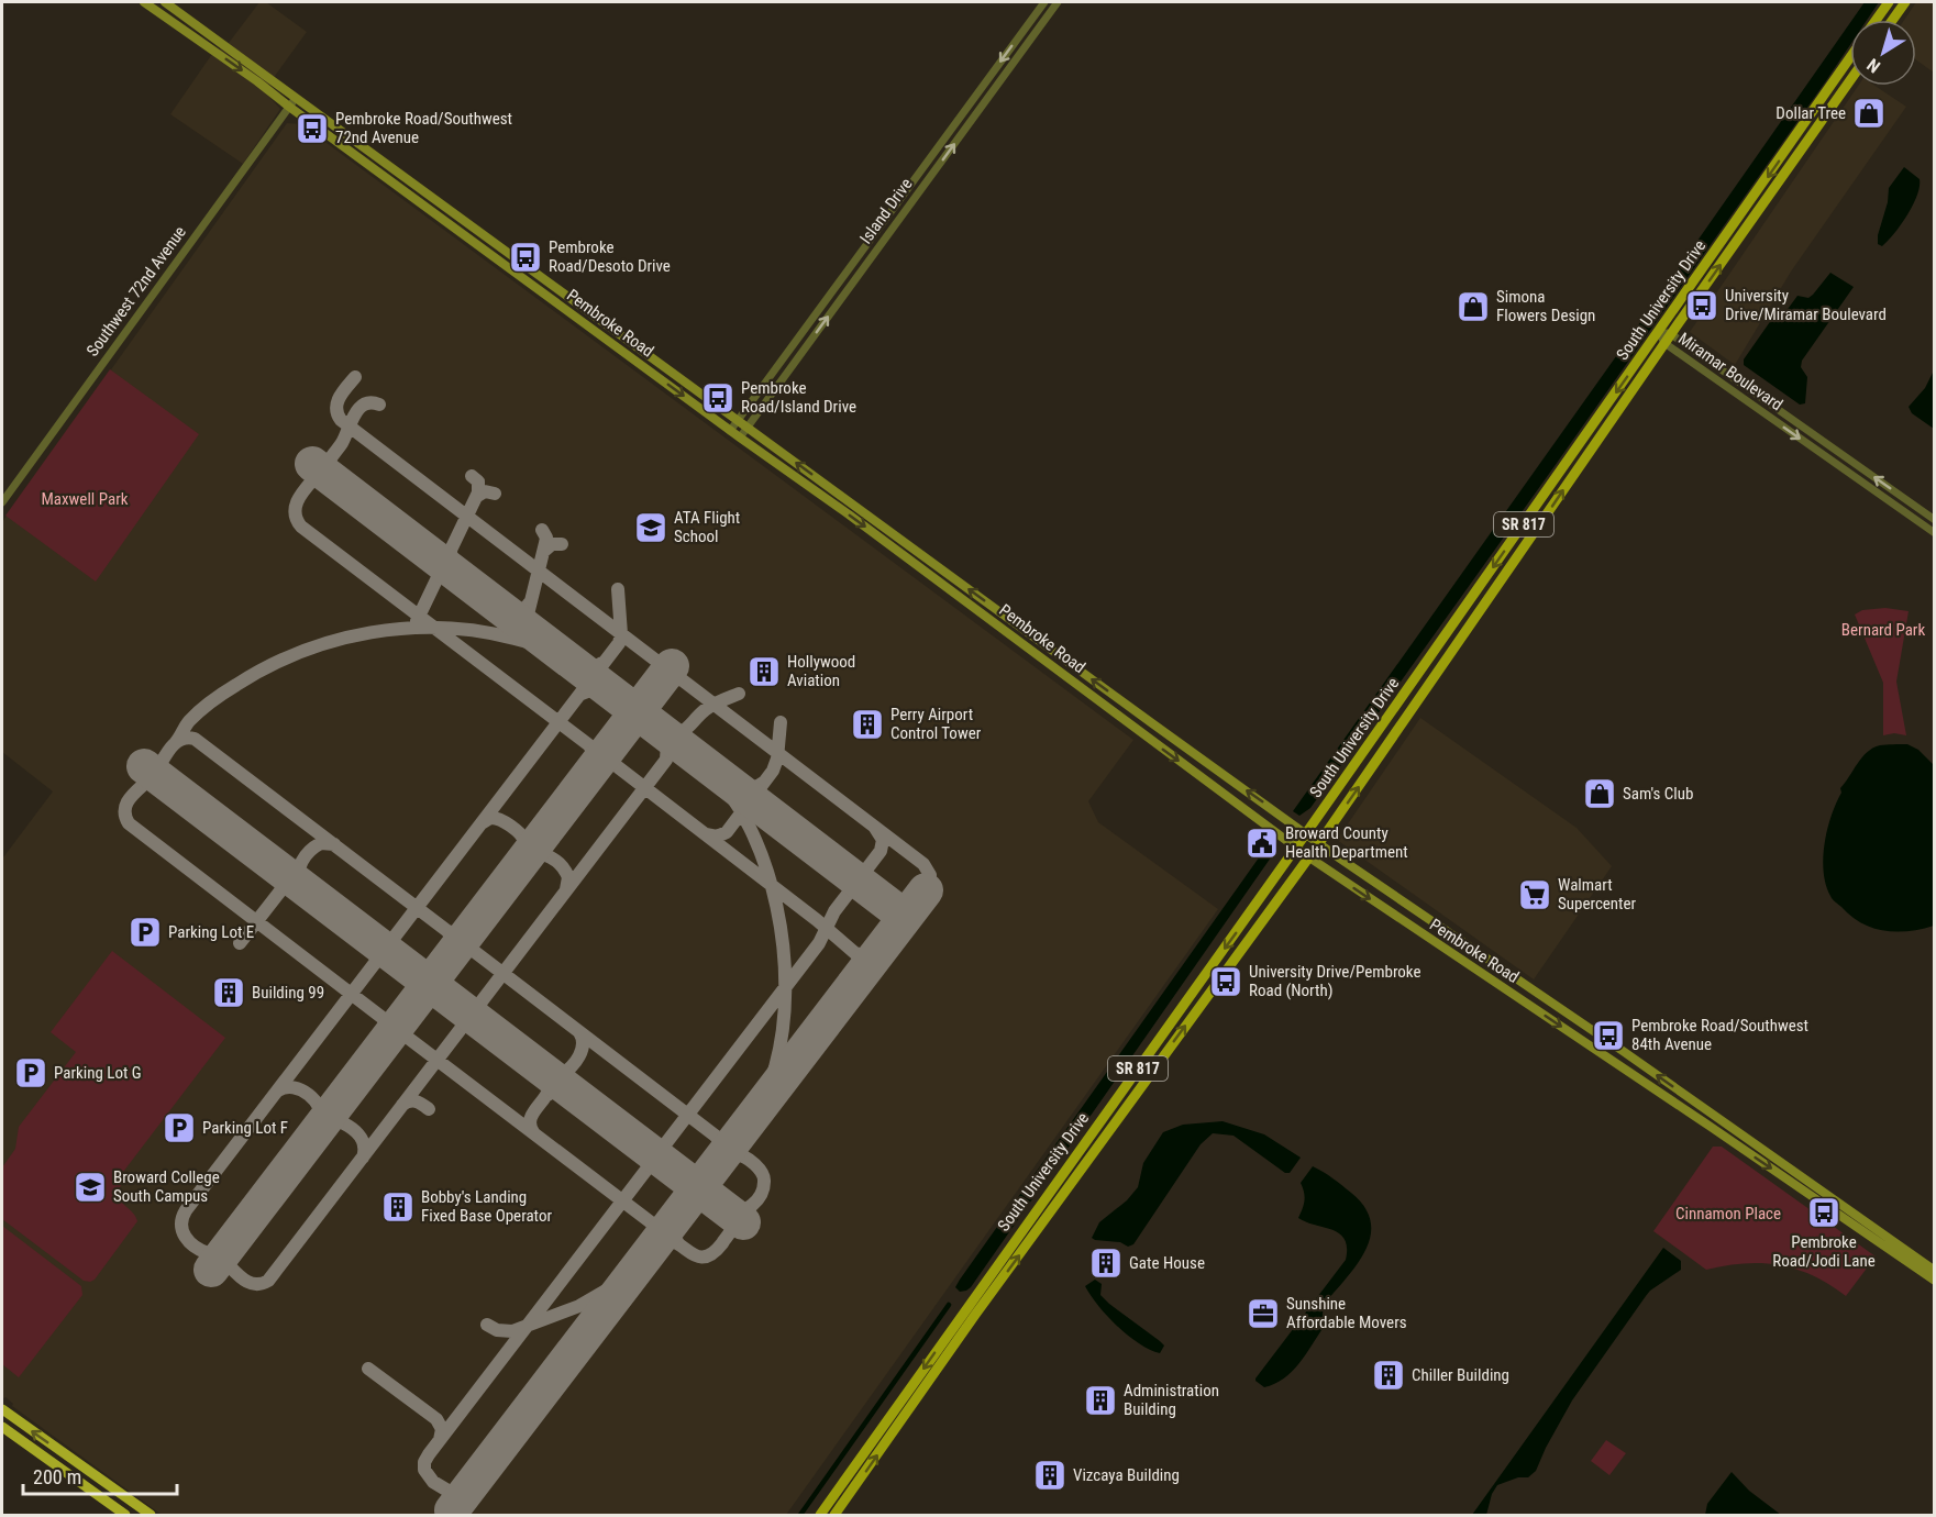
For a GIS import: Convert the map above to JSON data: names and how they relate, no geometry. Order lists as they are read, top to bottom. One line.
{"streets":{"main road":["South University Drive","Pembroke Road","SR 817"],"street":["Island Drive","Southwest 72nd Avenue","Miramar Boulevard"]},"crossings":[["Island Drive","Pembroke Road"],["Southwest 72nd Avenue","Pembroke Road"],["South University Drive","Pembroke Road"],["South University Drive","Miramar Boulevard"]],"parks":["Maxwell Park","Bernard Park","Cinnamon Place"],"places":{"shop":["Dollar Tree","Simona Flowers Design","Sam's Club"],"bus stop":["Pembroke Road/Southwest 72nd Avenue","Pembroke Road/Desoto Drive","University Drive/Miramar Boulevard","Pembroke Road/Island Drive","University Drive/Pembroke Road (North)","Pembroke Road/Southwest 84th Avenue","Pembroke Road/Jodi Lane"],"school or university":["ATA Flight School","Broward College South Campus"],"building":["Hollywood Aviation","Perry Airport Control Tower","Building 99","Bobby's Landing Fixed Base Operator","Gate House","Chiller Building","Administration Building","Vizcaya Building"],"public building":["Broward County Health Department"],"supermarket":["Walmart Supercenter"],"parking":["Parking Lot E","Parking Lot G","Parking Lot F"],"office":["Sunshine Affordable Movers"]},"scale_bar":"200 m","north":"bottom left"}
